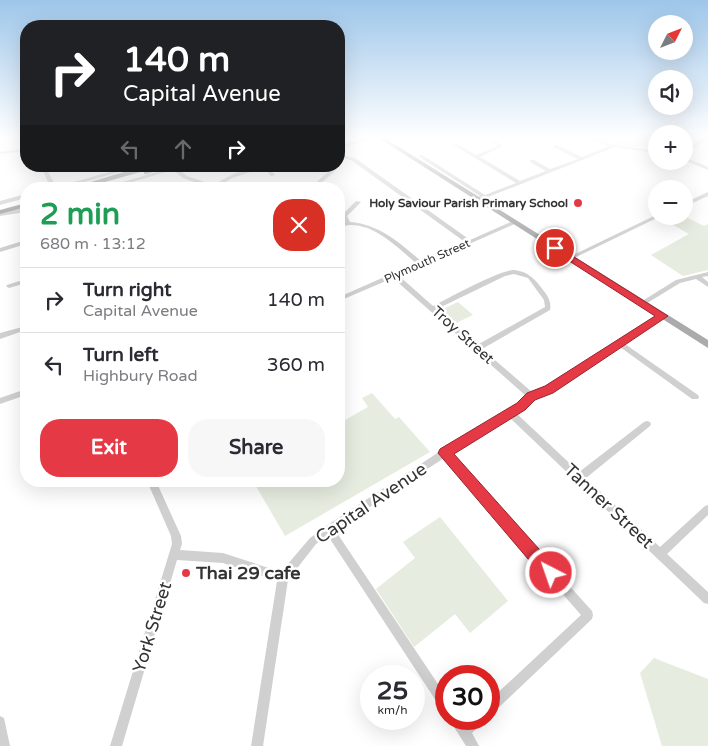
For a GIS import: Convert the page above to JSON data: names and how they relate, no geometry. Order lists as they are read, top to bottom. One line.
{"streets":{"street":["Plymouth Street","Troy Street","Capital Avenue","Tanner Street","York Street"]},"crossings":[["Plymouth Street","Troy Street"],["Troy Street","Capital Avenue"],["Capital Avenue","Tanner Street"]],"places":["Holy Saviour Parish Primary School","Thai 29 cafe"],"north":"top right","page":{"map_buttons":["+","−"],"turn":["140 m","Capital Avenue"],"heading":["2 min","680 m · 13:12"],"list":[{"name":"Turn right","note":"Capital Avenue","value":"140 m"},{"name":"Turn left","note":"Highbury Road","value":"360 m"}],"buttons":["Exit","Share"],"speed":"25 km/h","limit":"30"}}
